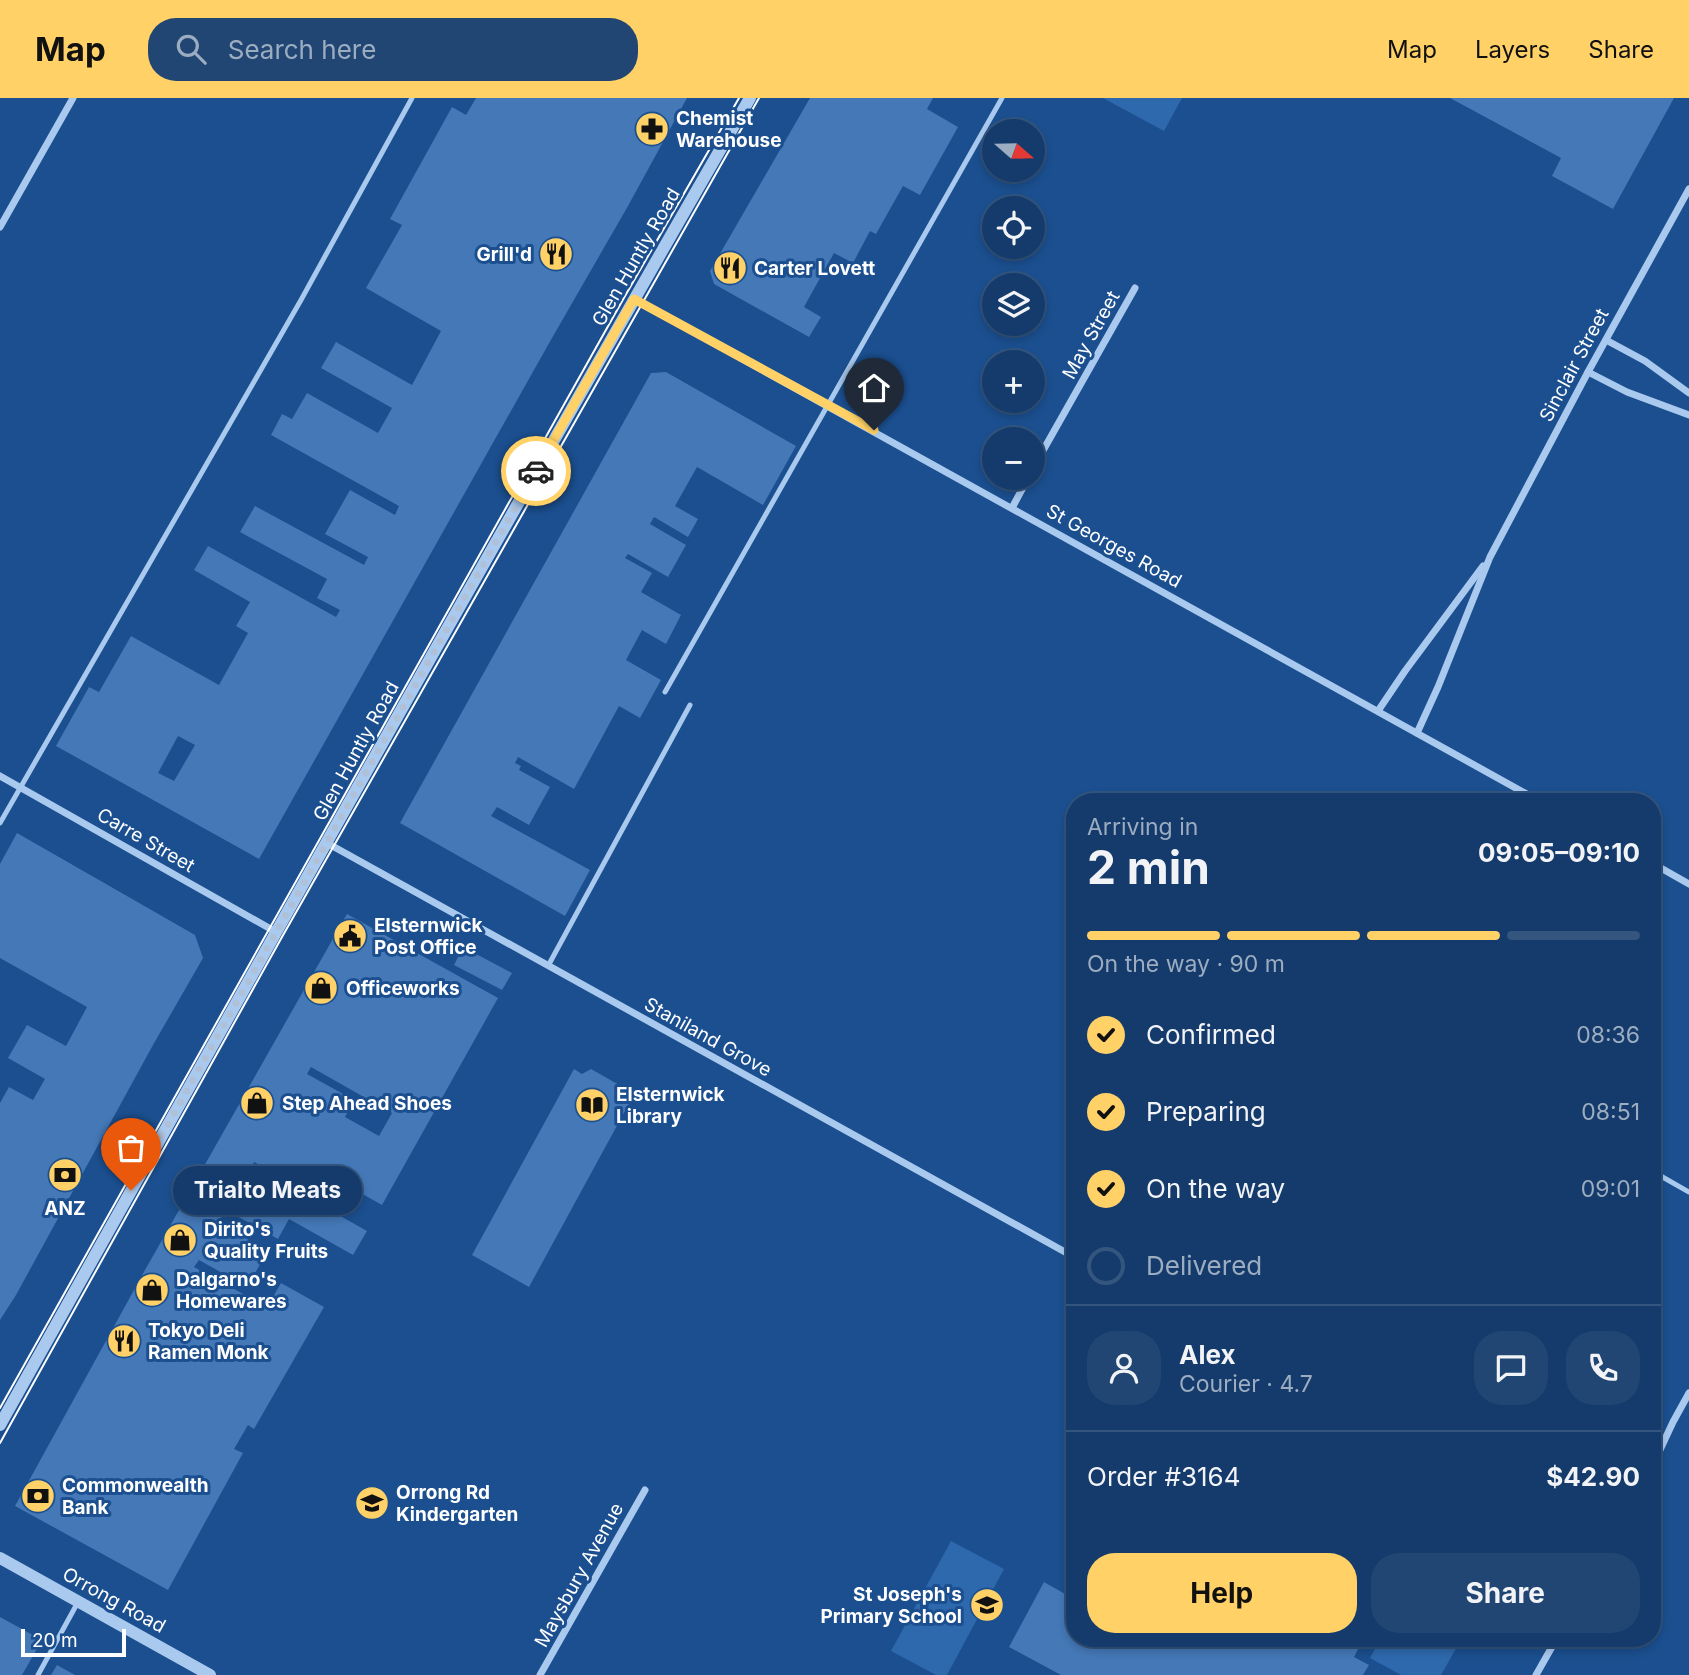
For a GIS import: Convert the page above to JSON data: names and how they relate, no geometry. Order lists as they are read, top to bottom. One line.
{"streets":{"street":["Glen Huntly Road","May Street","Sinclair Street","St Georges Road","Carre Street","Staniland Grove","Maysbury Avenue","Orrong Road"]},"crossings":[["Glen Huntly Road","St Georges Road"],["Glen Huntly Road","Carre Street"],["Glen Huntly Road","Staniland Grove"],["Sinclair Street","St Georges Road"]],"places":{"pharmacy":["Chemist Warehouse"],"restaurant":["Grill'd","Carter Lovett","Tokyo Deli Ramen Monk"],"public building":["Elsternwick Post Office"],"shop":["Officeworks","Step Ahead Shoes","Dirito's Quality Fruits","Dalgarno's Homewares"],"library":["Elsternwick Library"],"bank":["ANZ","Commonwealth Bank"],"other":["Trialto Meats"],"school or university":["Orrong Rd Kindergarten","St Joseph's Primary School"]},"scale_bar":"20 m","north":"right","page":{"header":"Map","search":"Search here","nav":["Map","Layers","Share"],"map_buttons":["+","−"],"heading":["2 min","Arriving in","09:05–09:10"],"panel":["Alex","Courier · 4.7","Order #3164","$42.90"],"bar":"On the way · 90 m","list":[["Confirmed","08:36"],["Preparing","08:51"],["On the way","09:01"],"Delivered"],"bubble":"Trialto Meats","buttons":["Help","Share"],"scale":"20 m"}}
